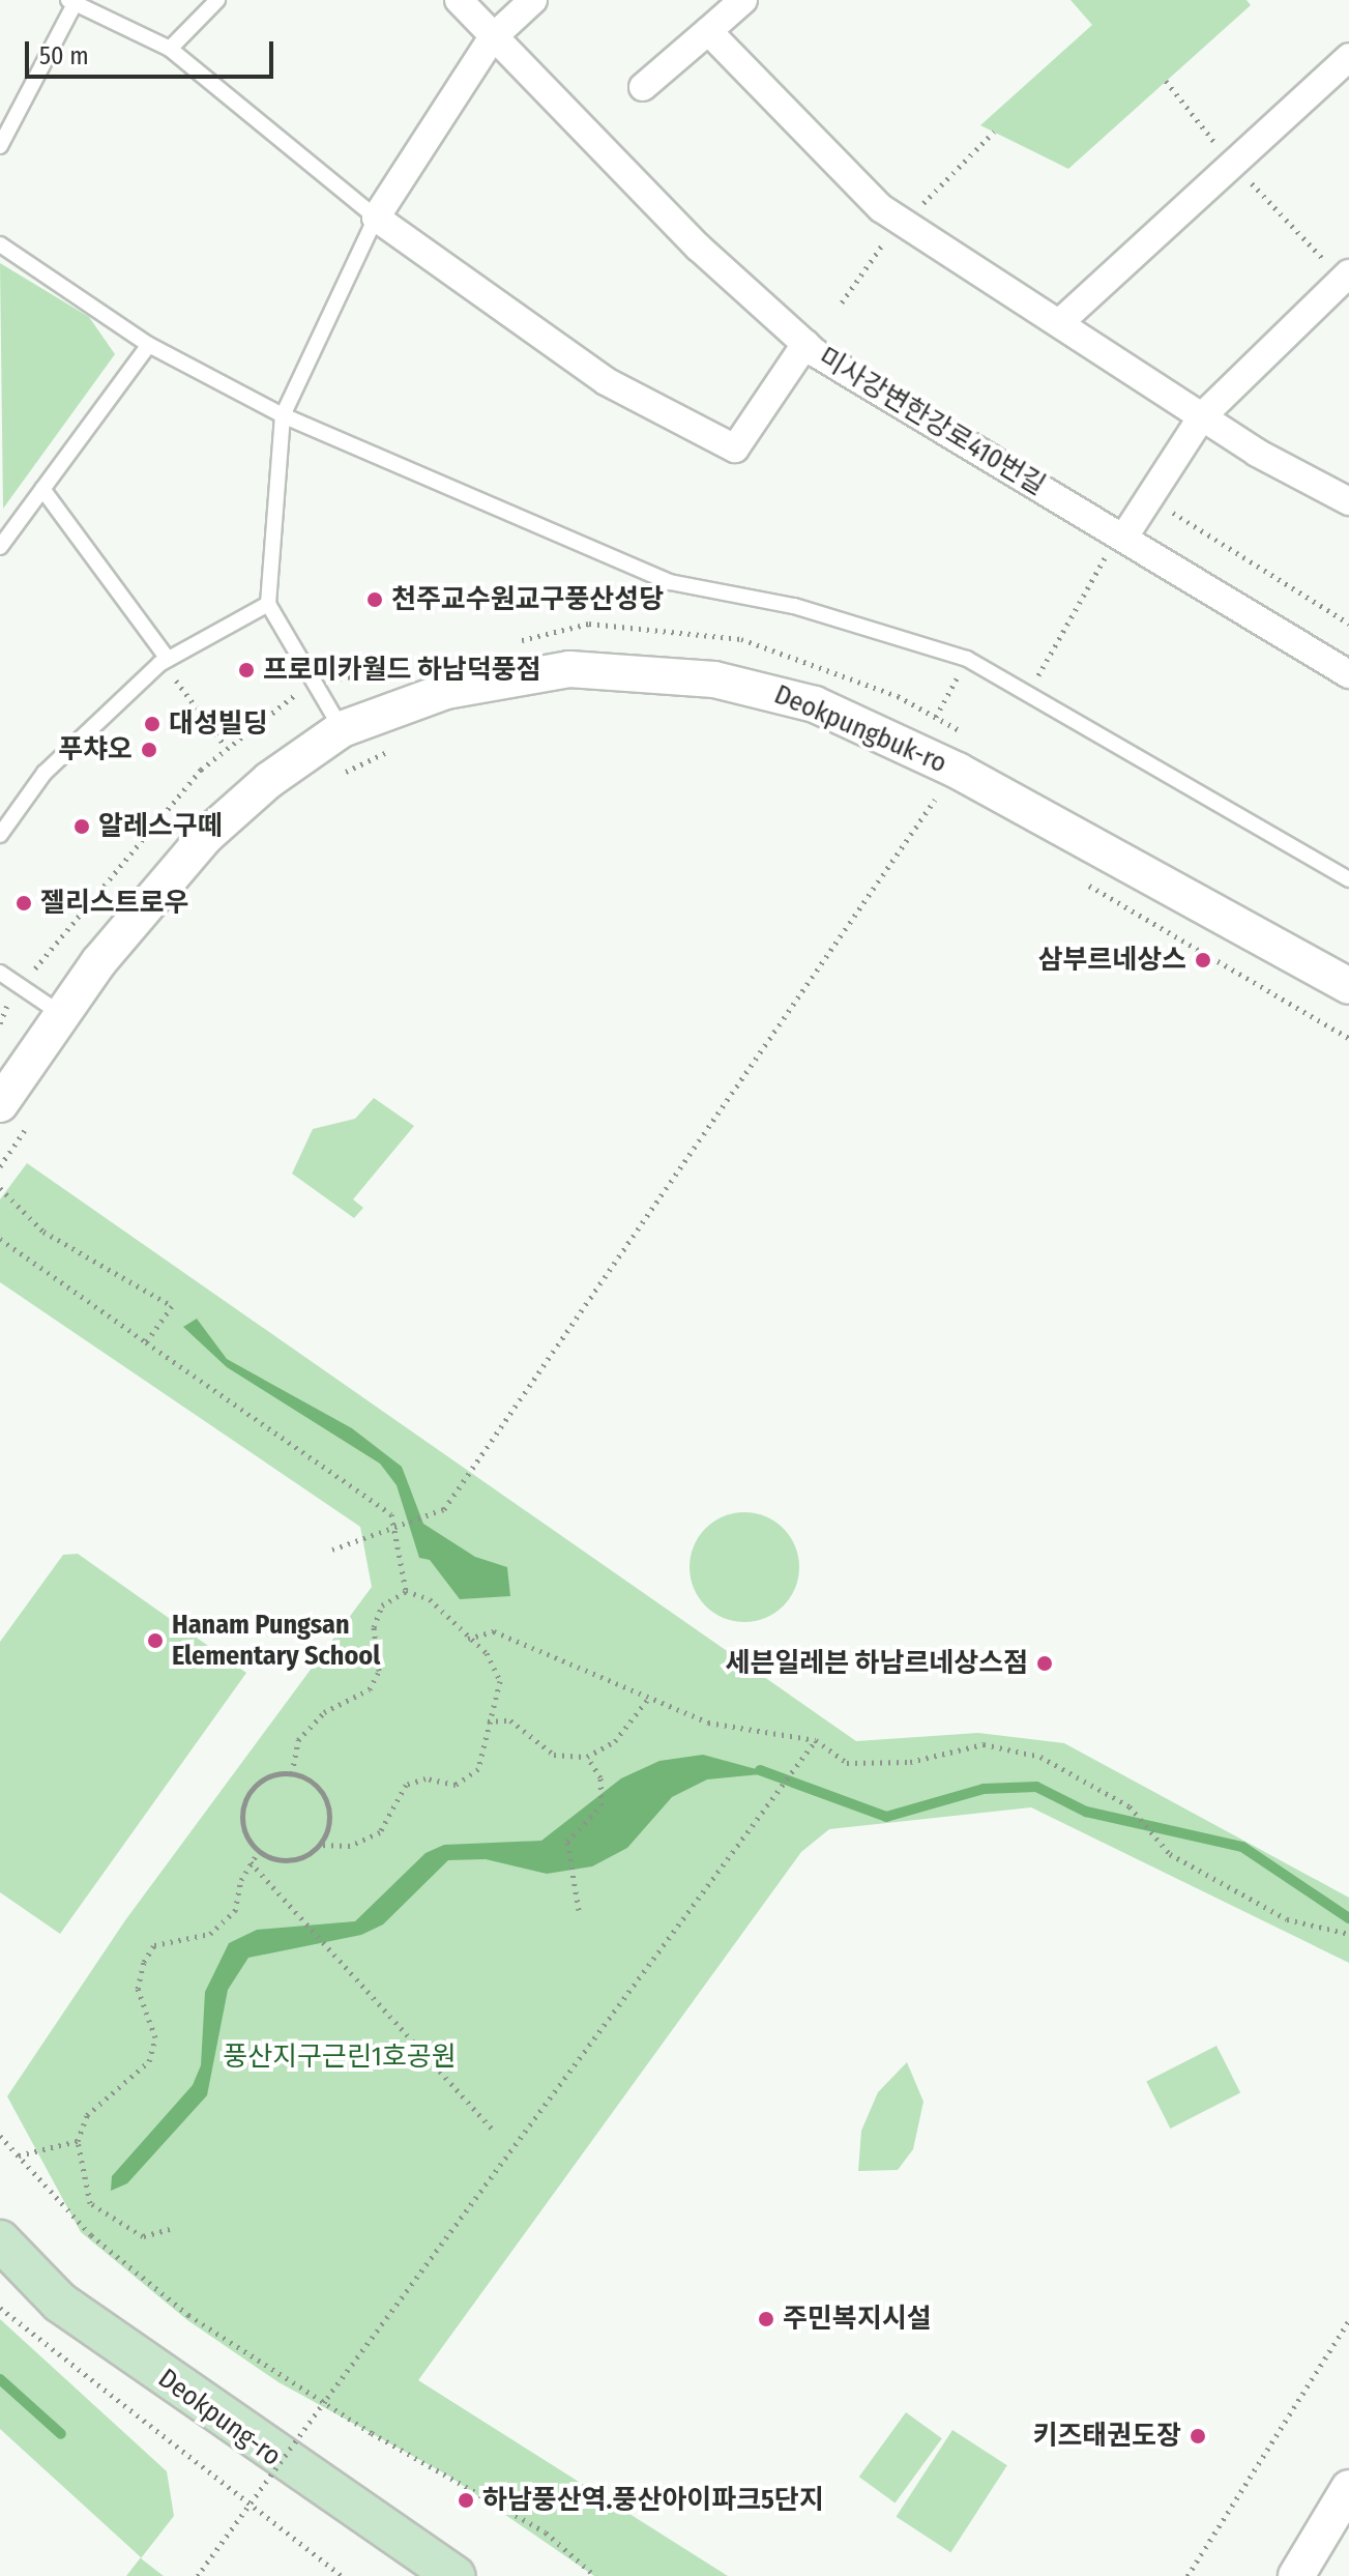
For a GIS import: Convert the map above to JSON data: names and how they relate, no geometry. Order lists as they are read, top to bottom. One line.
{"streets":{"main road":["Deokpung-ro"],"street":["미사강변한강로410번길","Deokpungbuk-ro"]},"parks":["풍산지구근린1호공원"],"places":["천주교수원교구풍산성당","프로미카월드 하남덕풍점","대성빌딩","푸챠오","알레스구떼","젤리스트로우","삼부르네상스","Hanam Pungsan Elementary School","세븐일레븐 하남르네상스점","주민복지시설","키즈태권도장","하남풍산역.풍산아이파크5단지"],"scale_bar":"50 m"}
